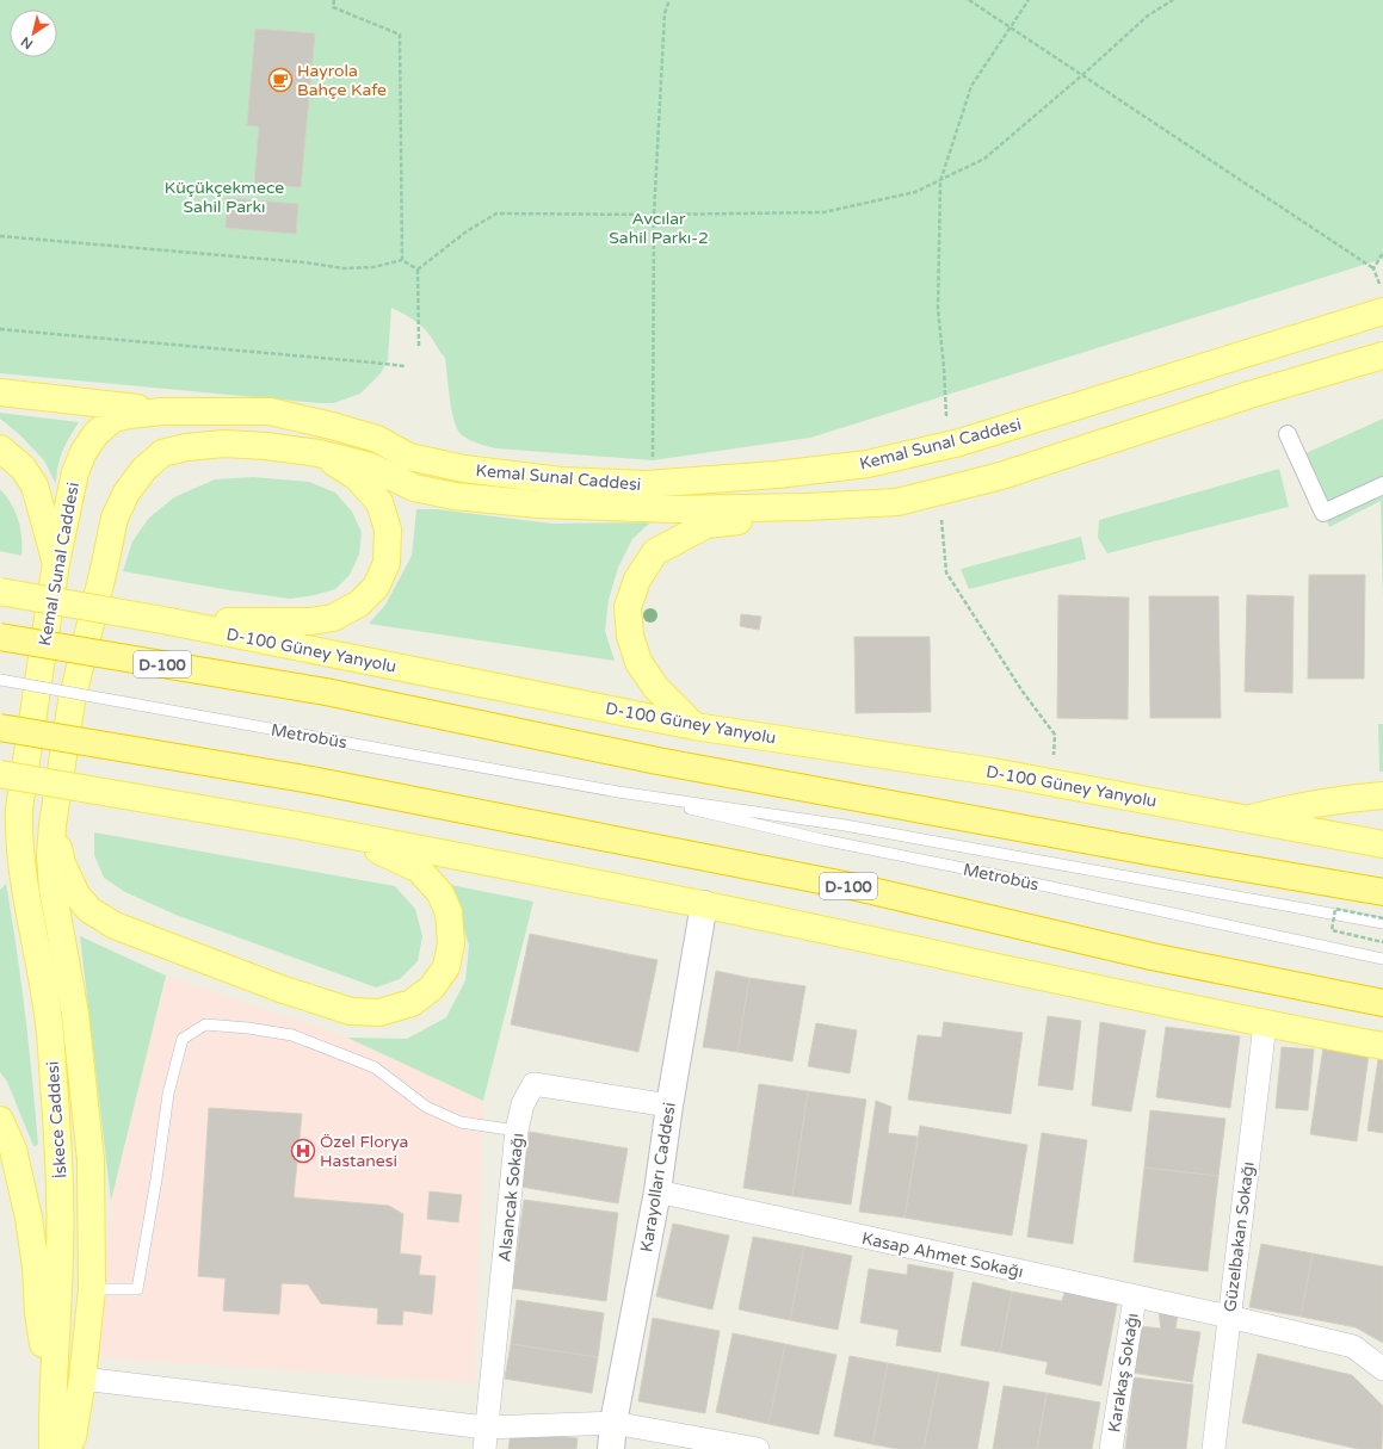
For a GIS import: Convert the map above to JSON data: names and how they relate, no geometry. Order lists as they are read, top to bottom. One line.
{"streets":{"highway":["D-100"],"main road":["Kemal Sunal Caddesi","D-100 Güney Yanyolu","İskece Caddesi"],"street":["Karayolları Caddesi","Alsancak Sokağı","Güzelbakan Sokağı","Kasap Ahmet Sokağı","Karakaş Sokağı"],"lane":["Metrobüs"]},"crossings":[["Kemal Sunal Caddesi","İskece Caddesi"],["Karayolları Caddesi","Alsancak Sokağı"],["Karayolları Caddesi","Kasap Ahmet Sokağı"],["Güzelbakan Sokağı","Kasap Ahmet Sokağı"],["Kasap Ahmet Sokağı","Karakaş Sokağı"]],"parks":["Küçükçekmece Sahil Parkı","Avcılar Sahil Parkı-2"],"places":{"cafe":["Hayrola Bahçe Kafe"],"hospital":["Özel Florya Hastanesi"]},"north":"bottom left"}
